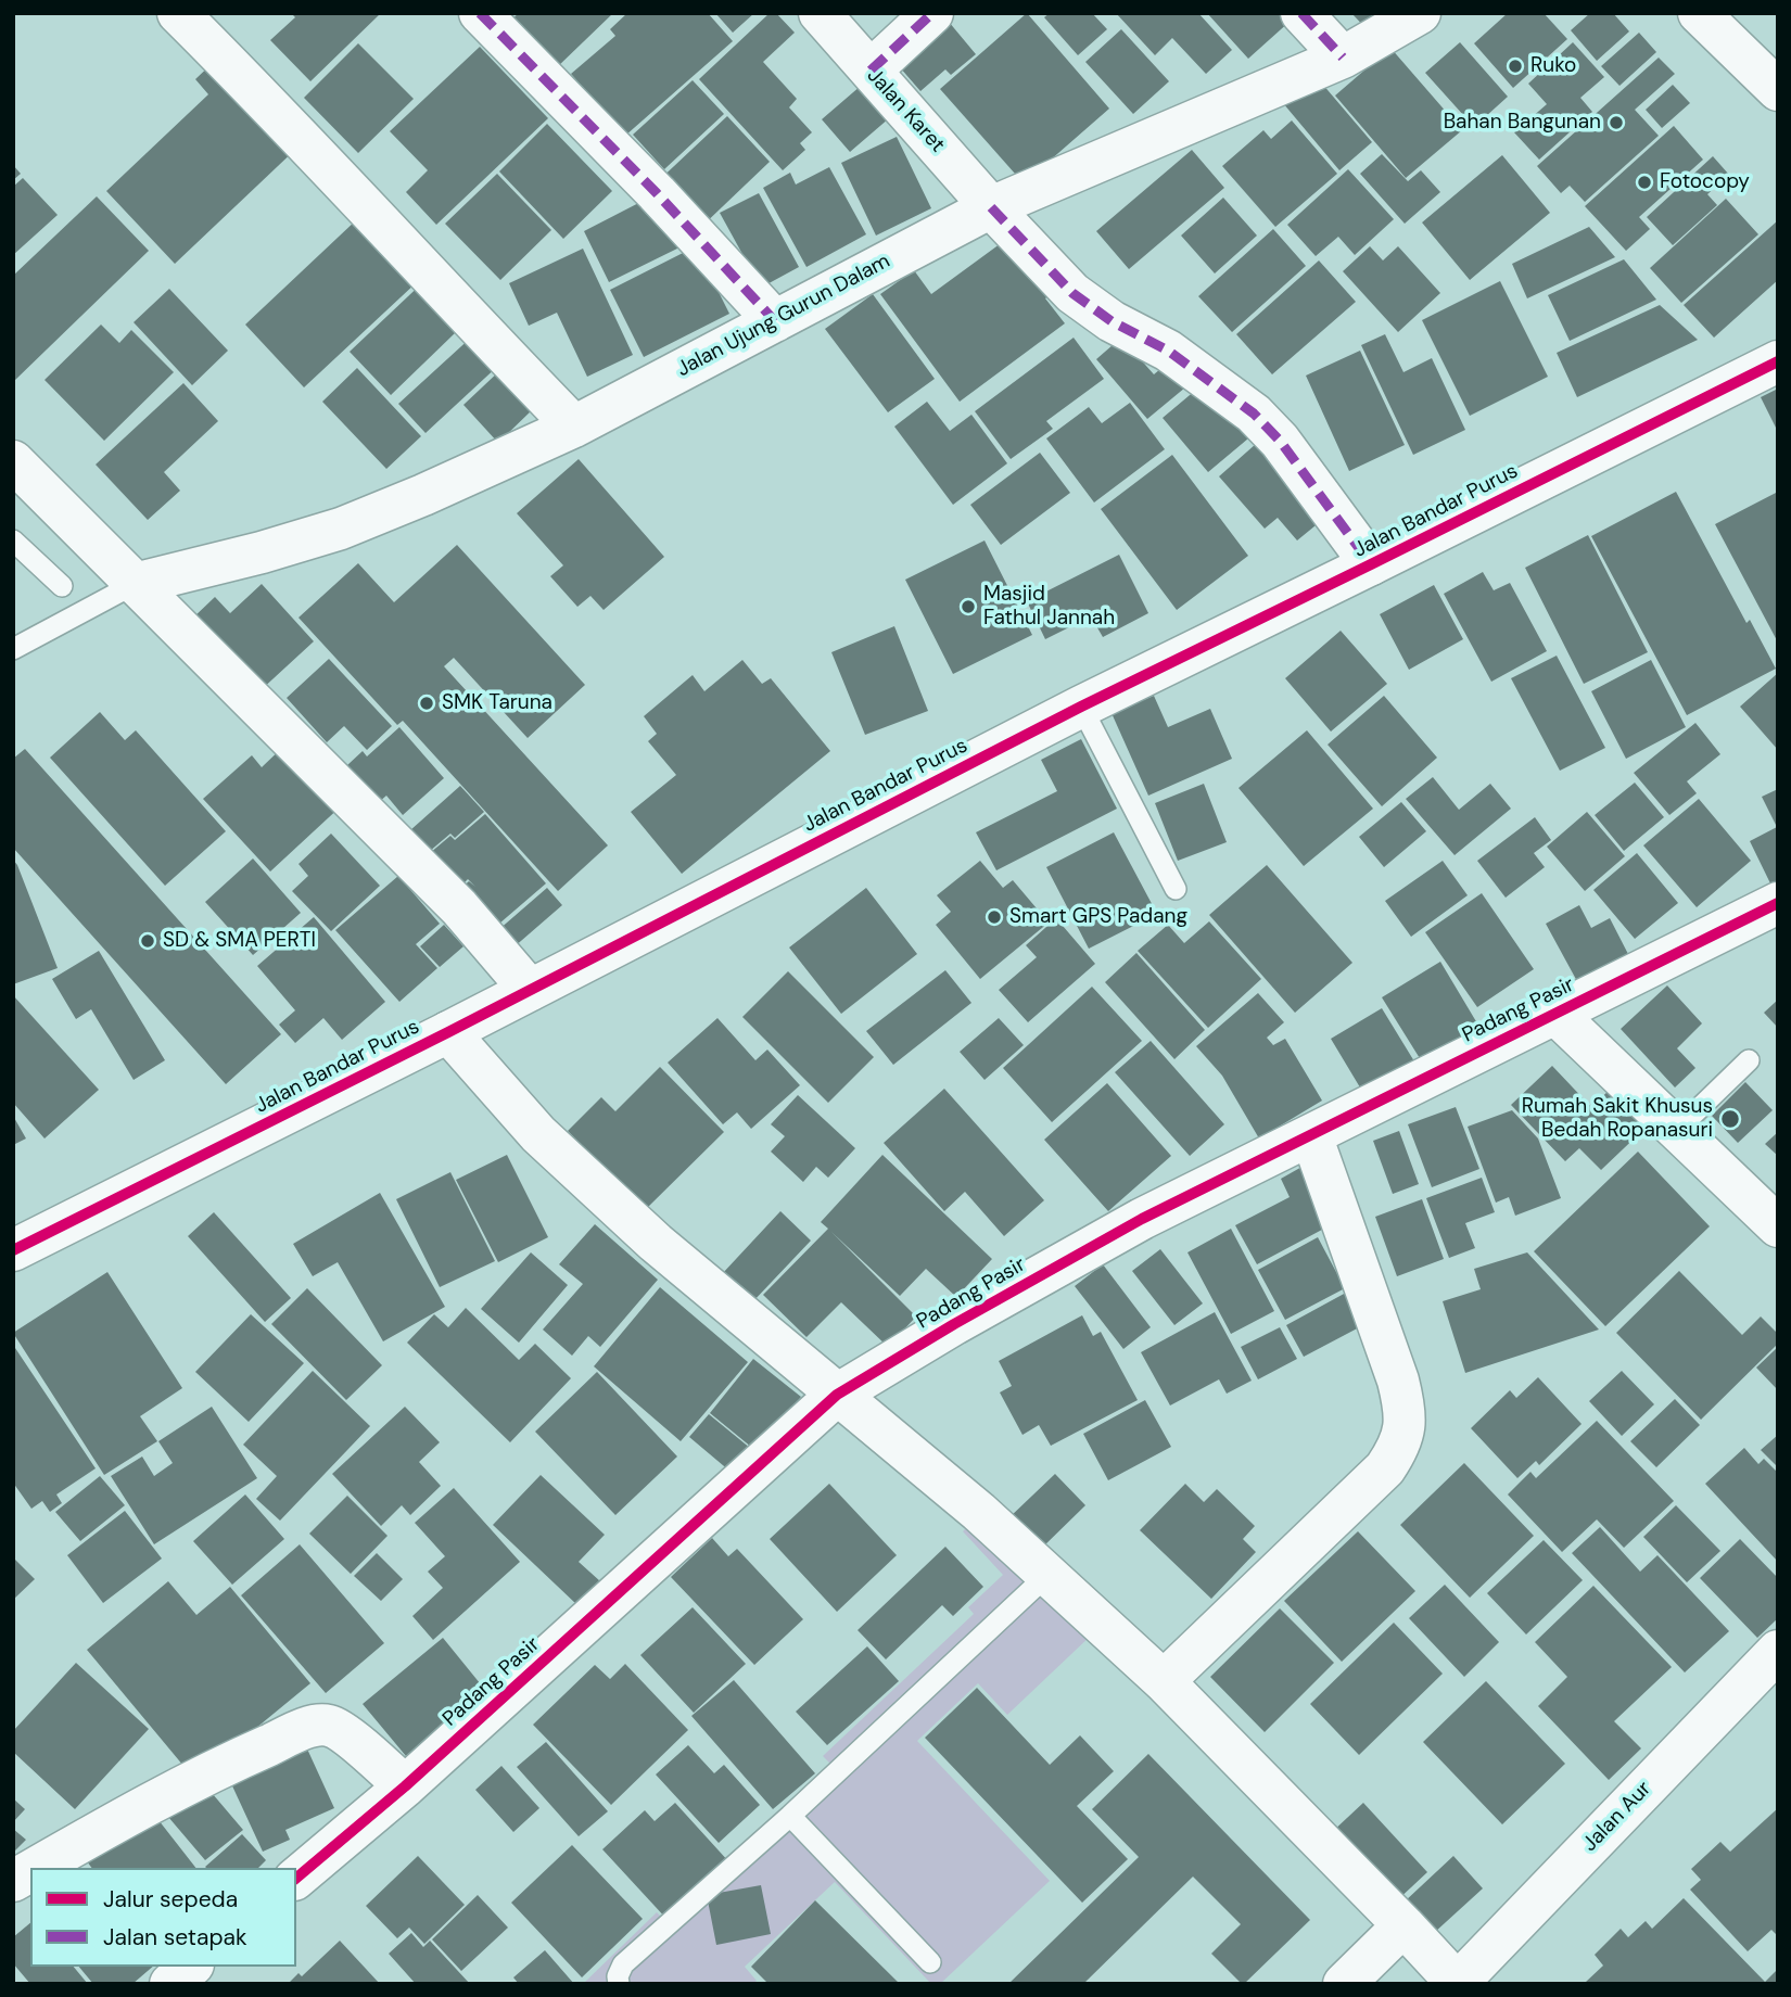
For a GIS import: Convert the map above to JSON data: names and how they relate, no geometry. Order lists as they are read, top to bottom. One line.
{"streets":{"street":["Jalan Karet","Jalan Ujung Gurun Dalam","Jalan Bandar Purus","Padang Pasir","Jalan Aur"]},"crossings":[["Jalan Karet","Jalan Ujung Gurun Dalam"],["Jalan Karet","Jalan Bandar Purus"]],"places":["Ruko","Bahan Bangunan","Fotocopy","Masjid Fathul Jannah","SMK Taruna","Smart GPS Padang","SD & SMA PERTI","Rumah Sakit Khusus Bedah Ropanasuri"],"legend":["Jalur sepeda","Jalan setapak"]}
